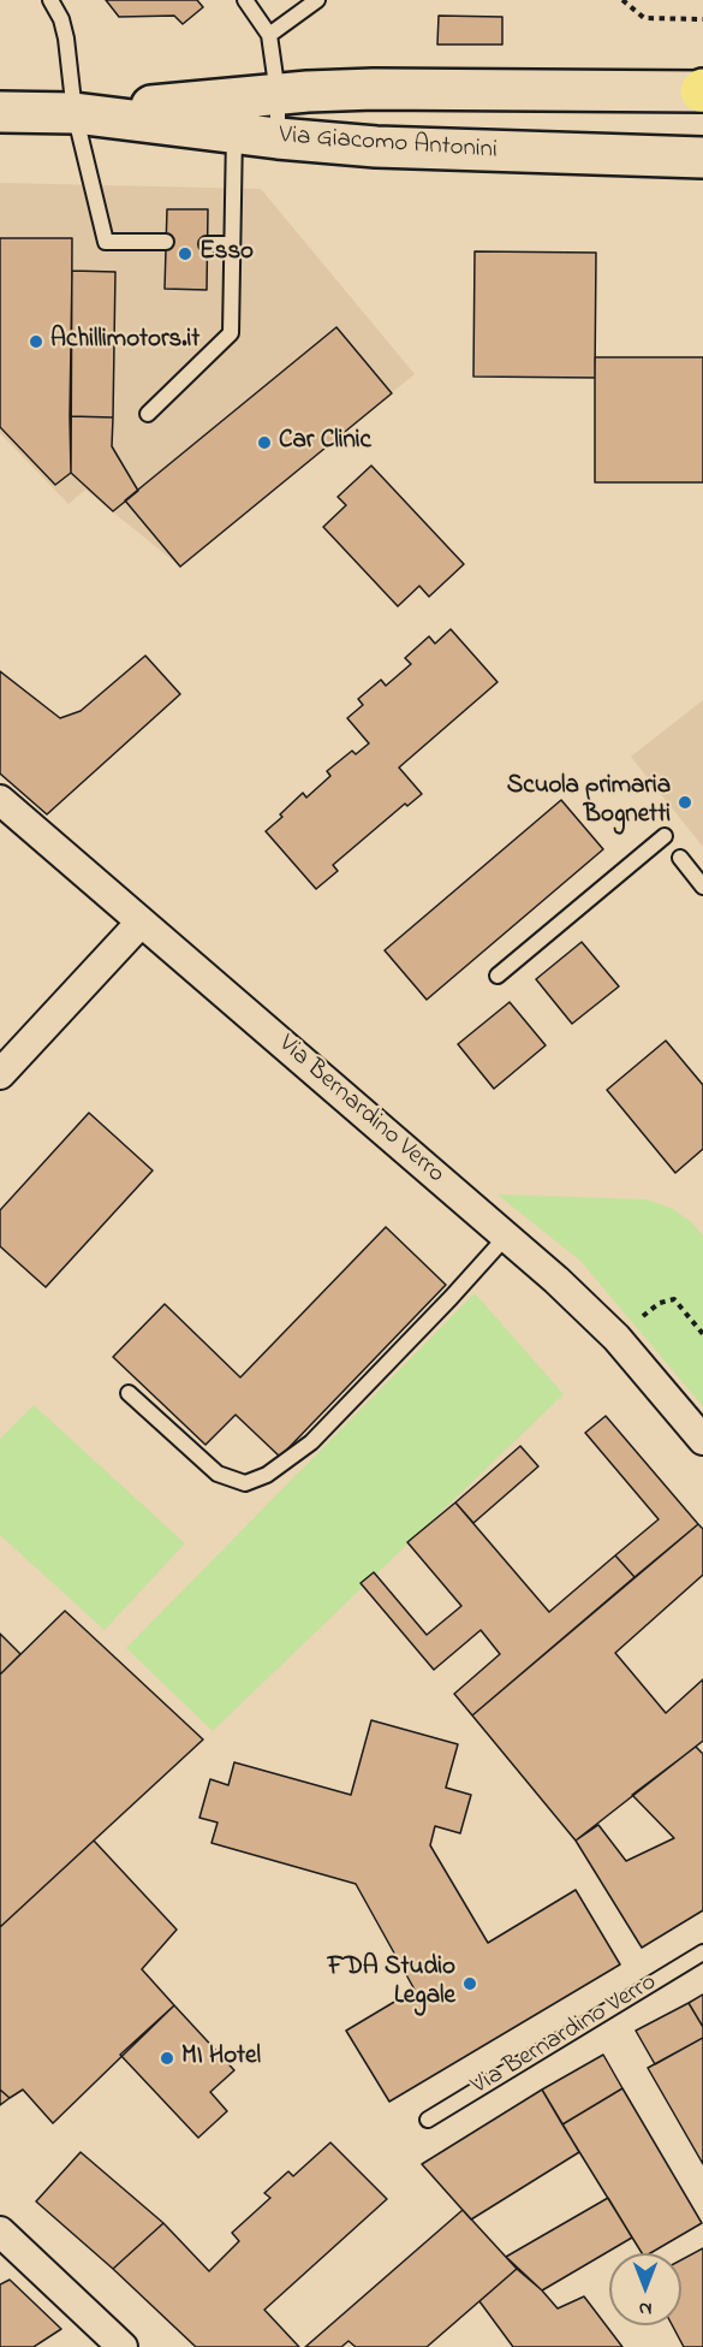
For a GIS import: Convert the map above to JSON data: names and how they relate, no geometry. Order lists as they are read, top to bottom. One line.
{"streets":{"main road":["Via Giacomo Antonini"],"street":["Via Bernardino Verro"]},"places":["Esso","Achillimotors.it","Car Clinic","Scuola primaria Bognetti","FDA Studio Legale","MI Hotel"],"north":"bottom"}
